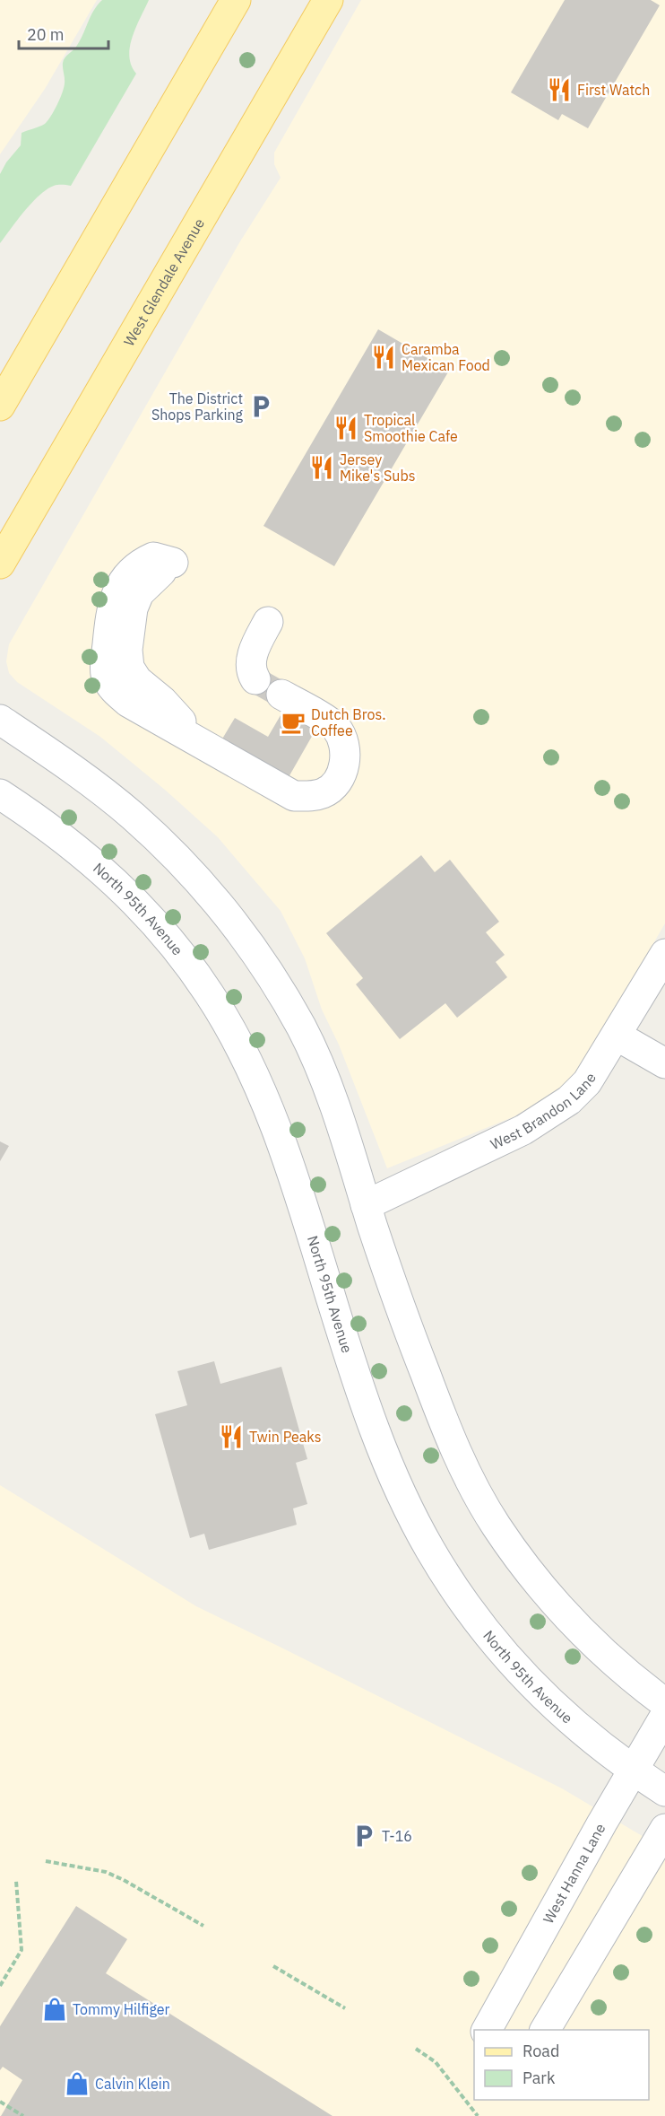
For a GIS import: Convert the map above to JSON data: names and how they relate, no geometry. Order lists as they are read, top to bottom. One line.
{"streets":{"main road":["West Glendale Avenue"],"street":["North 95th Avenue","West Brandon Lane","West Hanna Lane"]},"crossings":[["North 95th Avenue","West Hanna Lane"]],"places":{"restaurant":["First Watch","Caramba Mexican Food","Tropical Smoothie Cafe","Jersey Mike's Subs","Twin Peaks"],"parking":["The District Shops Parking","T-16"],"cafe":["Dutch Bros. Coffee"],"shop":["Tommy Hilfiger","Calvin Klein"]},"legend":["Road","Park"],"scale_bar":"20 m"}
